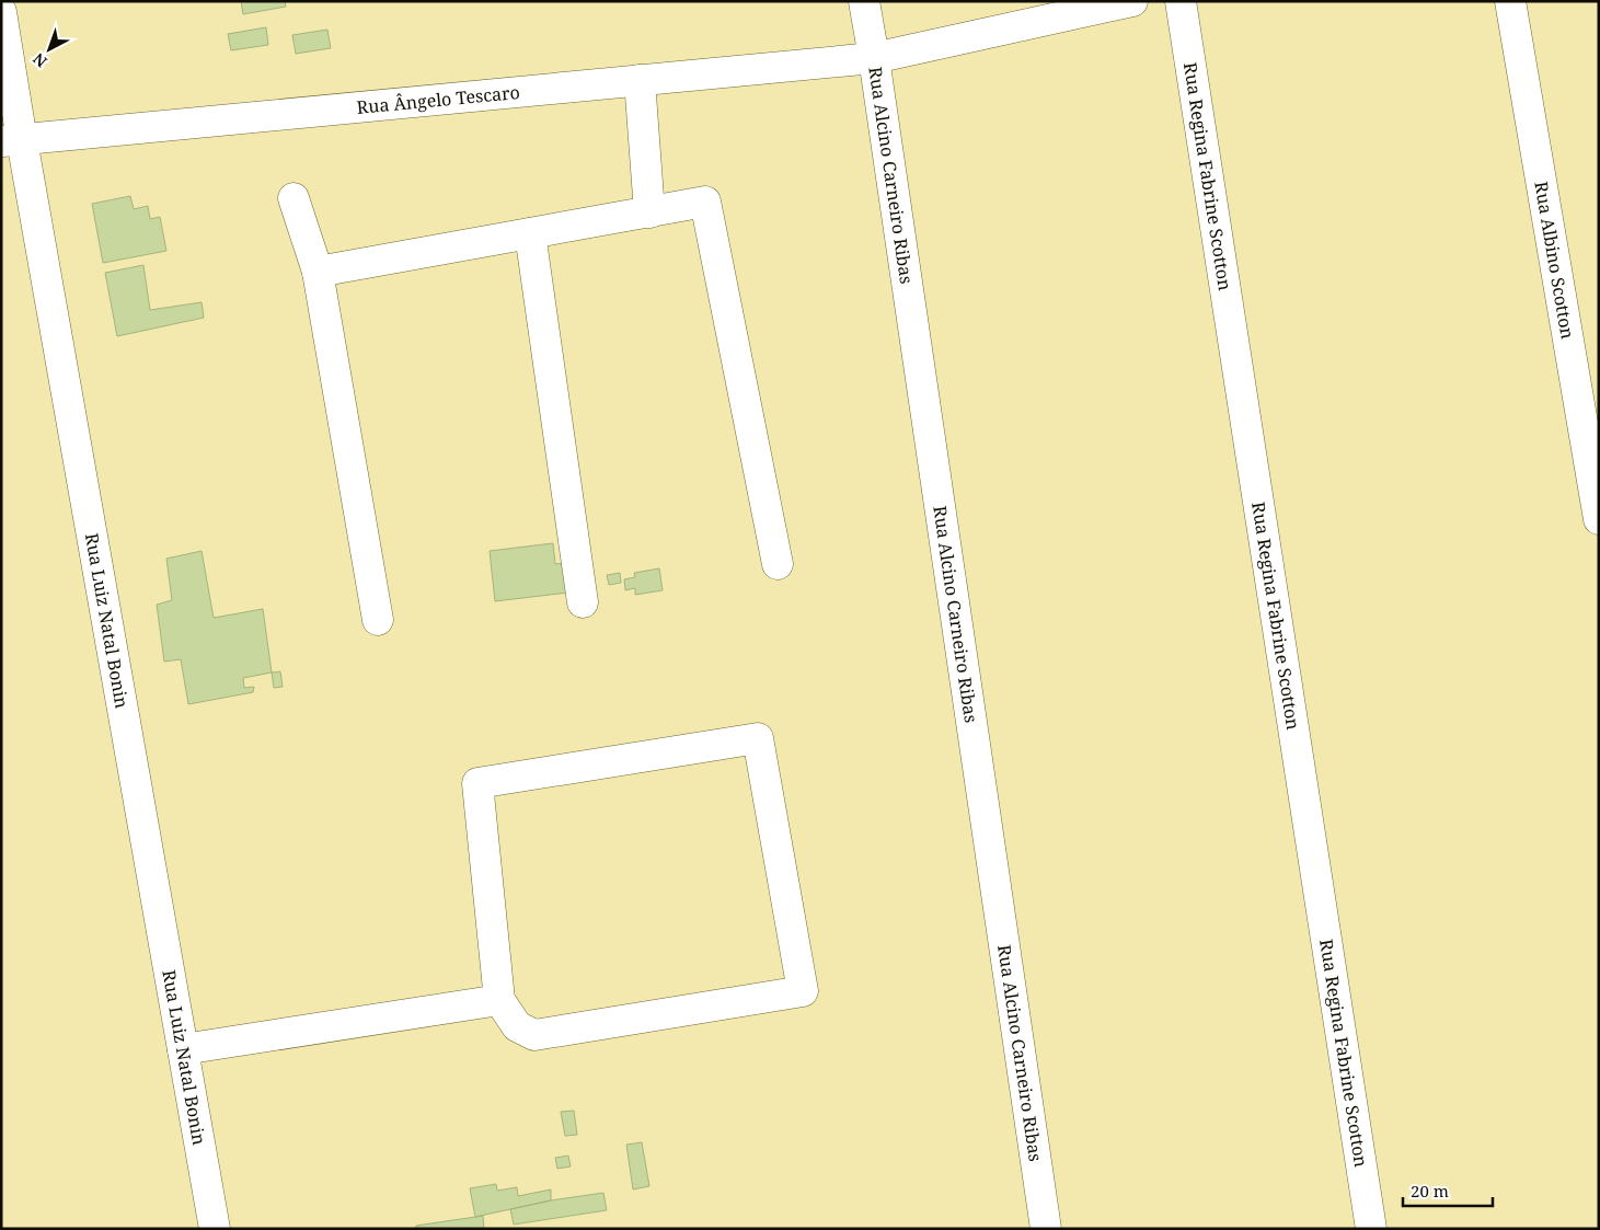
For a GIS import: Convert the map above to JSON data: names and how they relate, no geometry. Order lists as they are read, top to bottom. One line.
{"streets":{"street":["Rua Ângelo Tescaro","Rua Alcino Carneiro Ribas","Rua Regina Fabrine Scotton","Rua Albino Scotton","Rua Luiz Natal Bonin"]},"crossings":[["Rua Ângelo Tescaro","Rua Alcino Carneiro Ribas"],["Rua Ângelo Tescaro","Rua Luiz Natal Bonin"]],"scale_bar":"20 m","north":"bottom left"}
